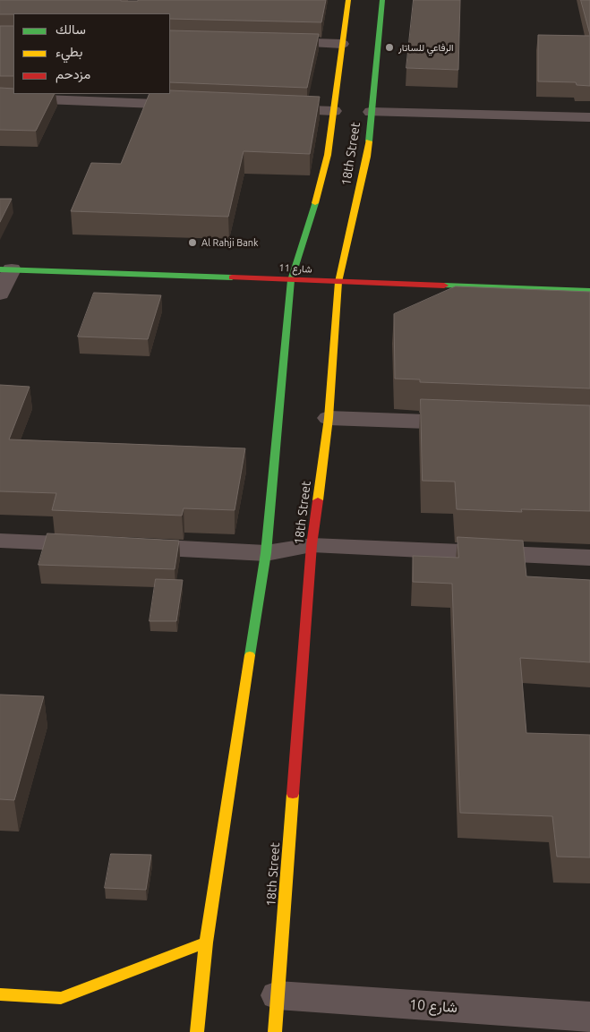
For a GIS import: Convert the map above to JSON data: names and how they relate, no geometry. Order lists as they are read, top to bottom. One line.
{"streets":{"street":["18th Street","شارع 11","شارع 10"]},"crossings":[["18th Street","شارع 11"],["18th Street","شارع 10"]],"places":["الرفاعي للساتار","Al Rahji Bank"],"legend":["سالك","بطيء","مزدحم"]}
